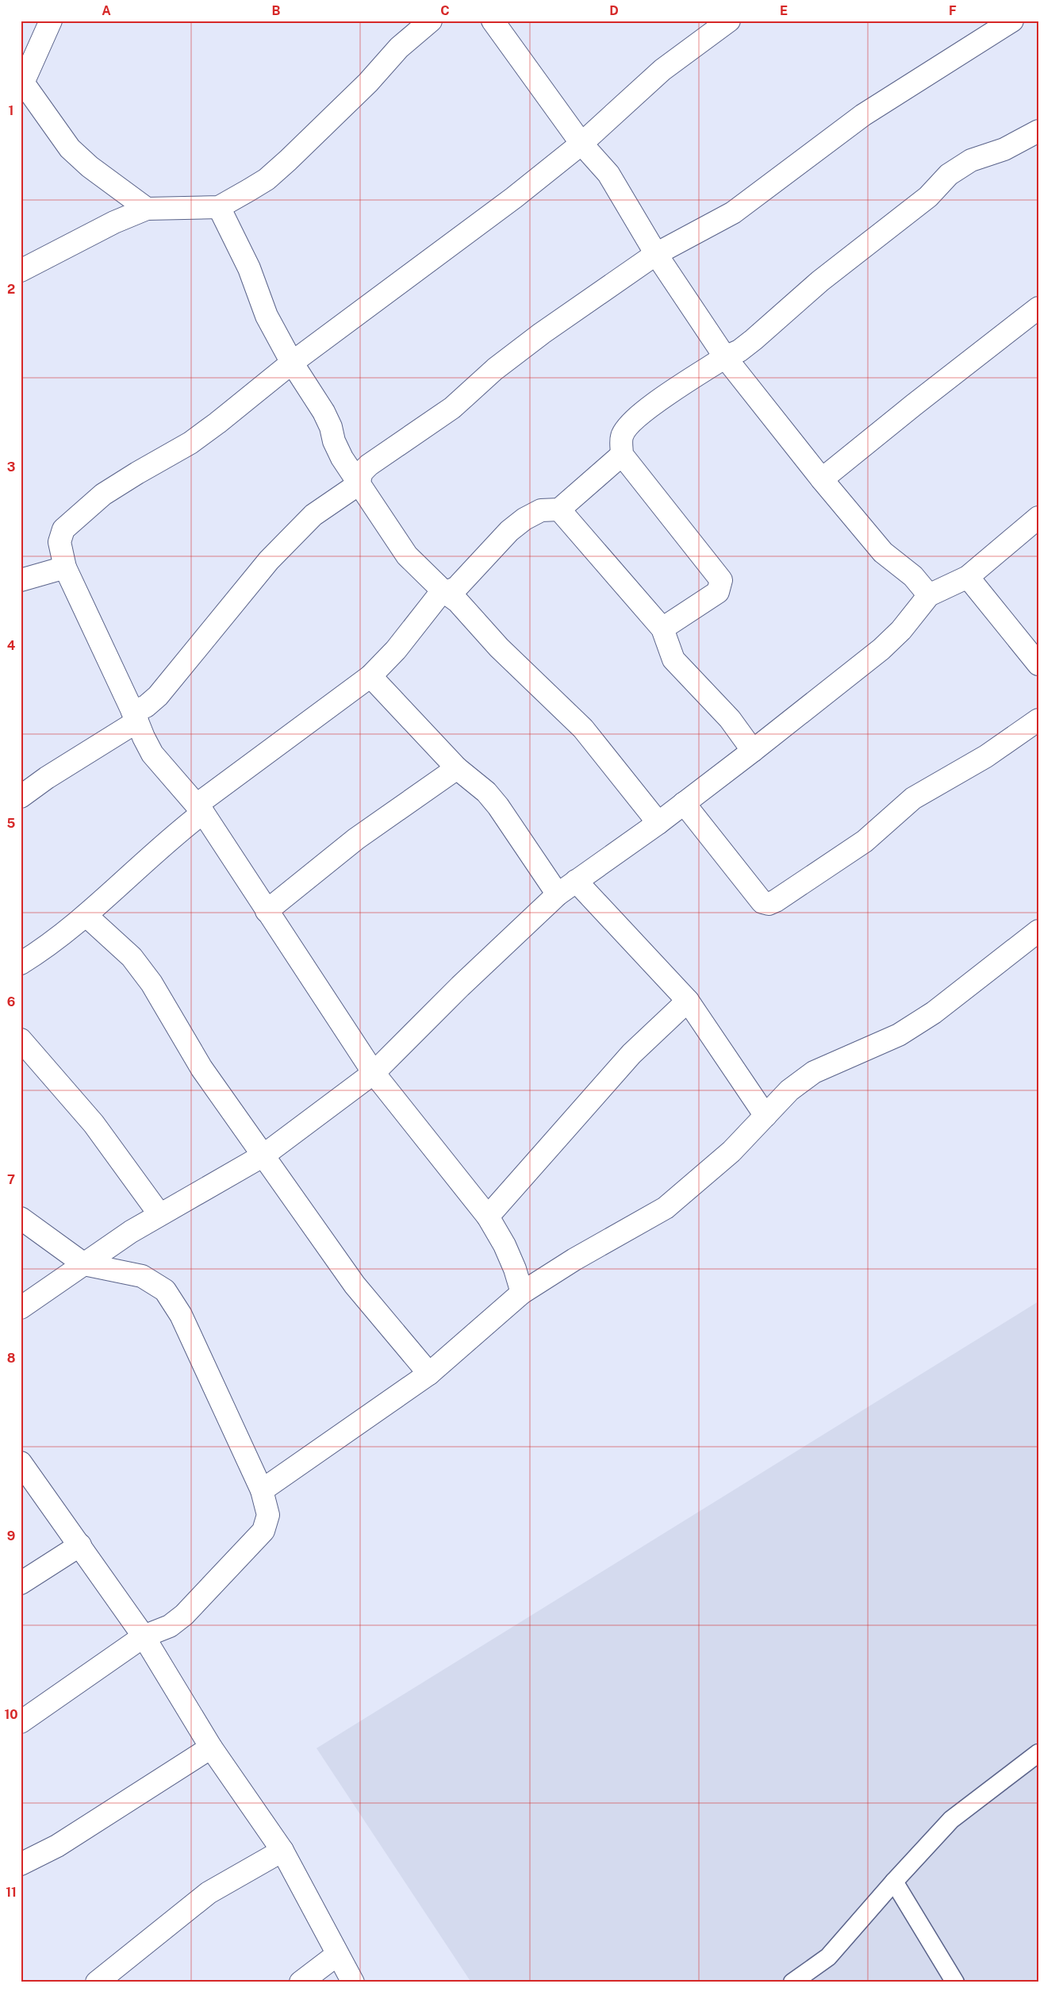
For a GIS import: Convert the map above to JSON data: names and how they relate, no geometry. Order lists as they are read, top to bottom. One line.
{"grid":{"columns":["A","B","C","D","E","F"],"rows":["1","2","3","4","5","6","7","8","9","10","11"]}}
